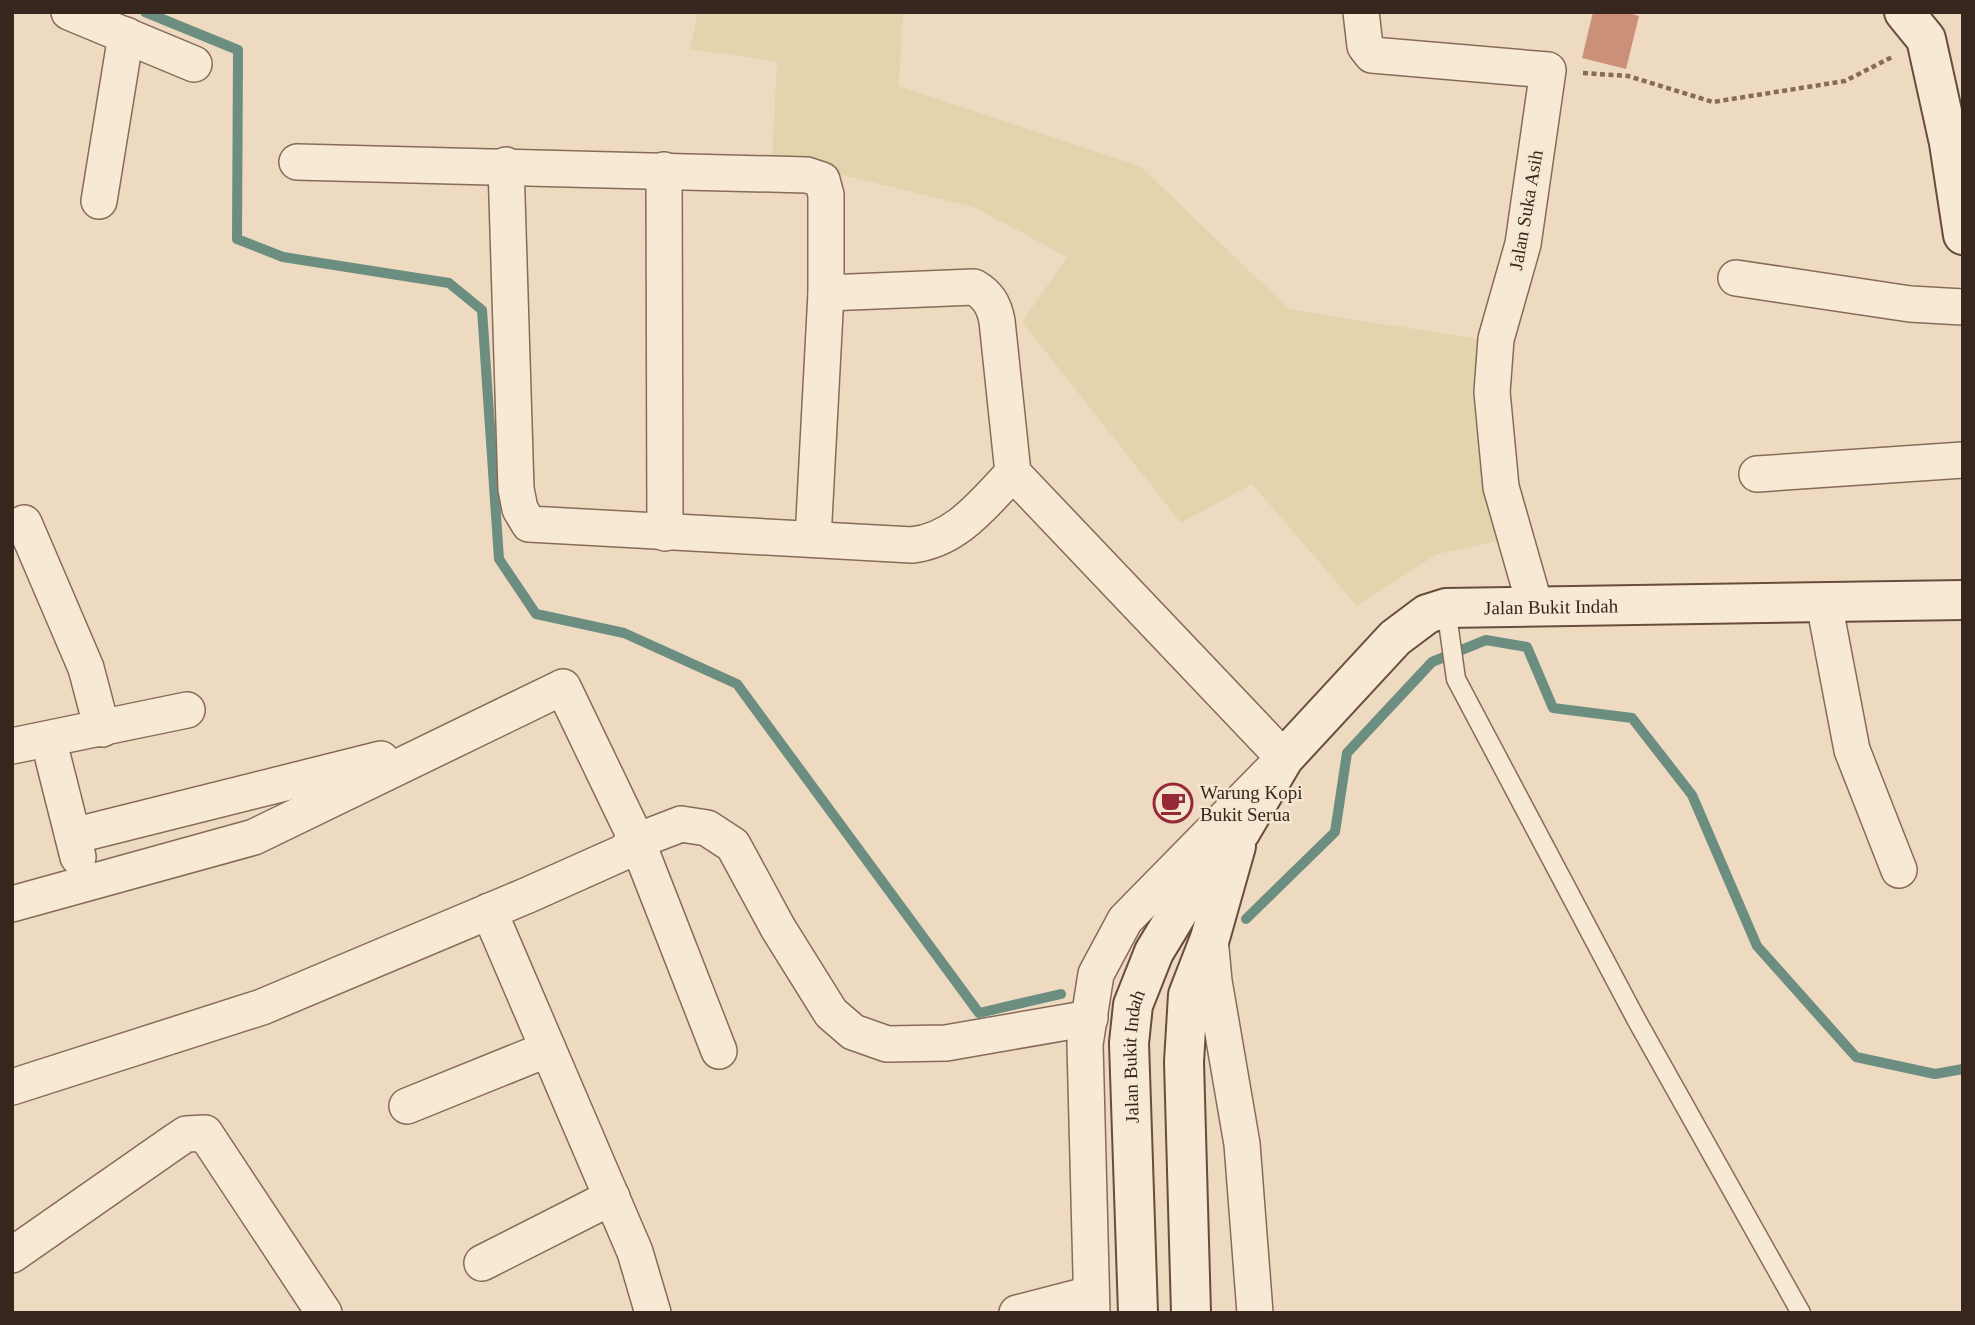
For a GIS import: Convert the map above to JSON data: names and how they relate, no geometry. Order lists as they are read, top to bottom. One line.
{"streets":{"main road":["Jalan Bukit Indah"],"street":["Jalan Suka Asih"]},"crossings":[["Jalan Suka Asih","Jalan Bukit Indah"]],"places":{"cafe":["Warung Kopi Bukit Serua"]}}
